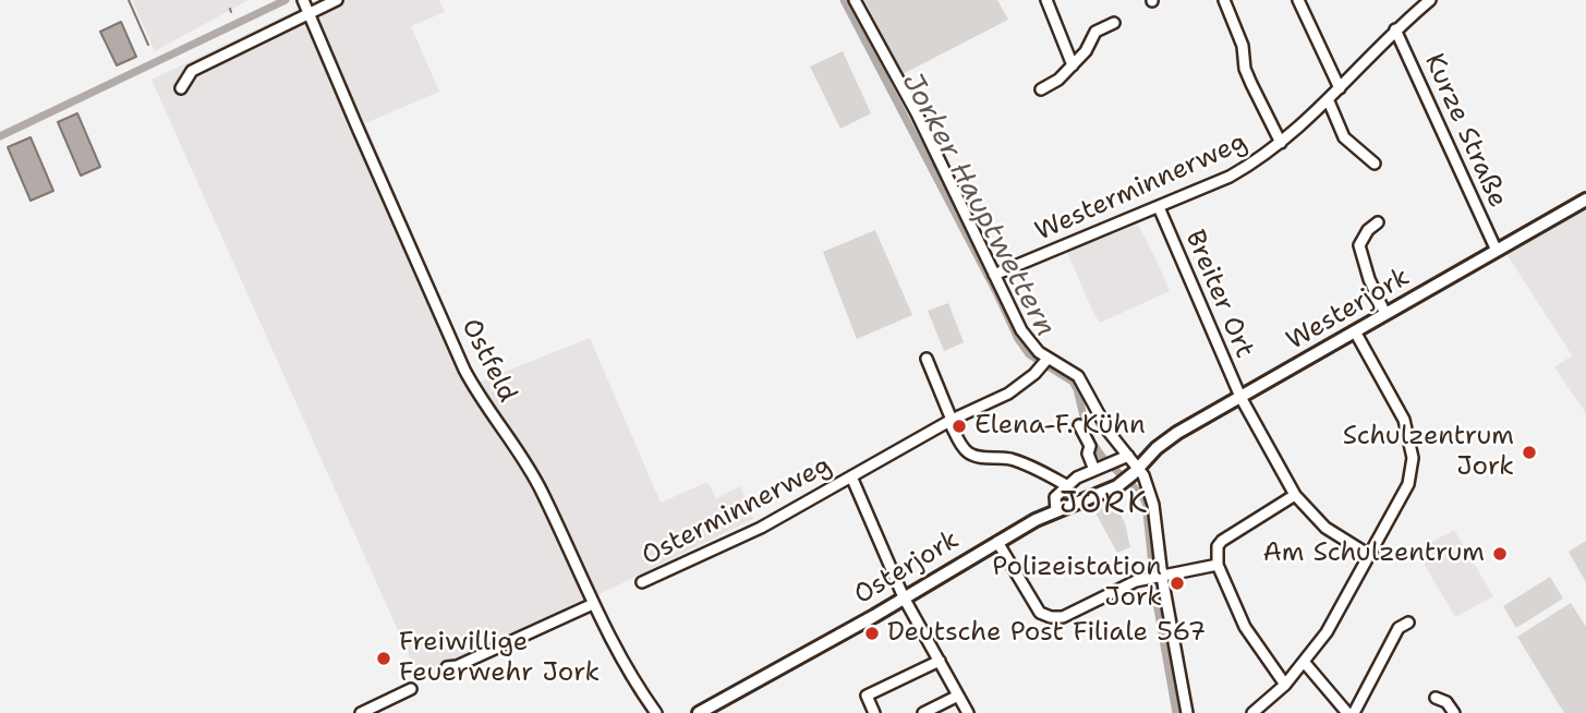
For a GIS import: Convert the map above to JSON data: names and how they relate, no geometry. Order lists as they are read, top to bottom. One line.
{"streets":{"main road":["Westerjork","Osterjork"],"street":["Kurze Straße","Westerminnerweg","Breiter Ort","Ostfeld","Osterminnerweg"]},"crossings":[["Kurze Straße","Westerminnerweg"],["Kurze Straße","Westerjork"],["Westerminnerweg","Breiter Ort"],["Breiter Ort","Westerjork"],["Westerjork","Osterjork"]],"districts":["JORK"],"water":["Jorker Hauptwettern"],"places":["Elena-F. Kühn","Schulzentrum Jork","Am Schulzentrum","Polizeistation Jork","Deutsche Post Filiale 567","Freiwillige Feuerwehr Jork"]}
